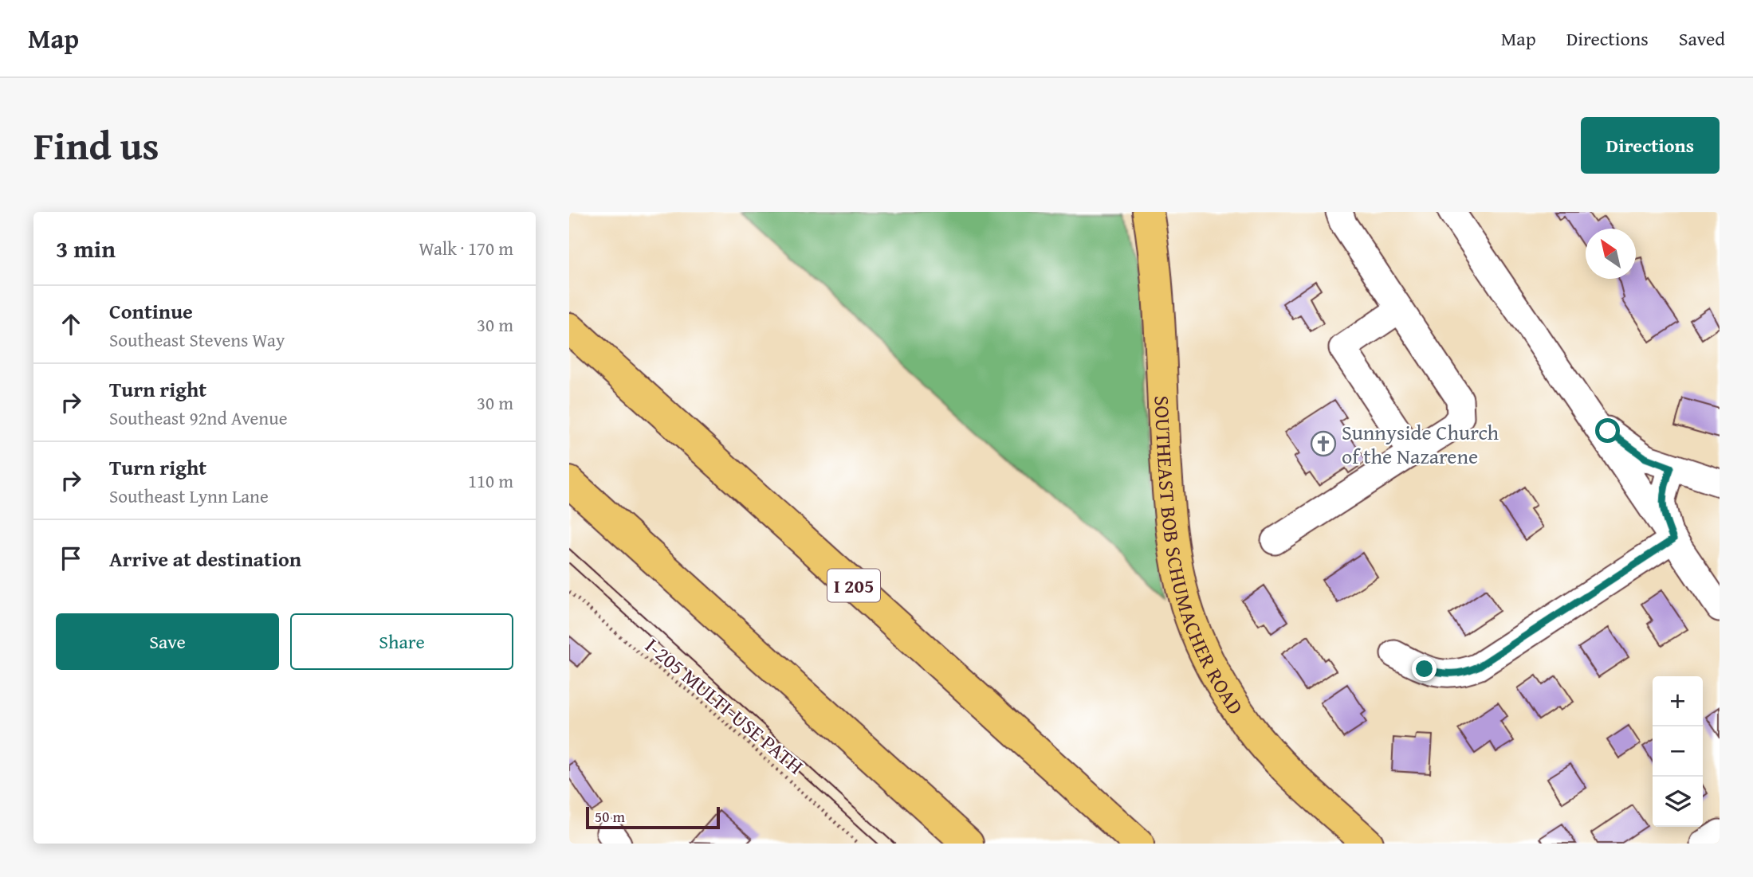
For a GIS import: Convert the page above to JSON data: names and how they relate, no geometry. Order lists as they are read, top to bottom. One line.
{"streets":{"main road":["SOUTHEAST BOB SCHUMACHER ROAD","I 205"],"path":["I-205 MULTI-USE PATH"]},"places":{"church":["Sunnyside Church of the Nazarene"]},"scale_bar":"50 m","north":"top left","page":{"header":"Map","nav":["Map","Directions","Saved"],"title":"Find us","buttons":["Directions",["Save","Share"]],"heading":["3 min","Walk · 170 m"],"list":[["Continue","Southeast Stevens Way","30 m"],["Turn right","Southeast 92nd Avenue","30 m"],["Turn right","Southeast Lynn Lane","110 m"],"Arrive at destination"],"map_buttons":["+","−"],"scale":"50 m"}}
